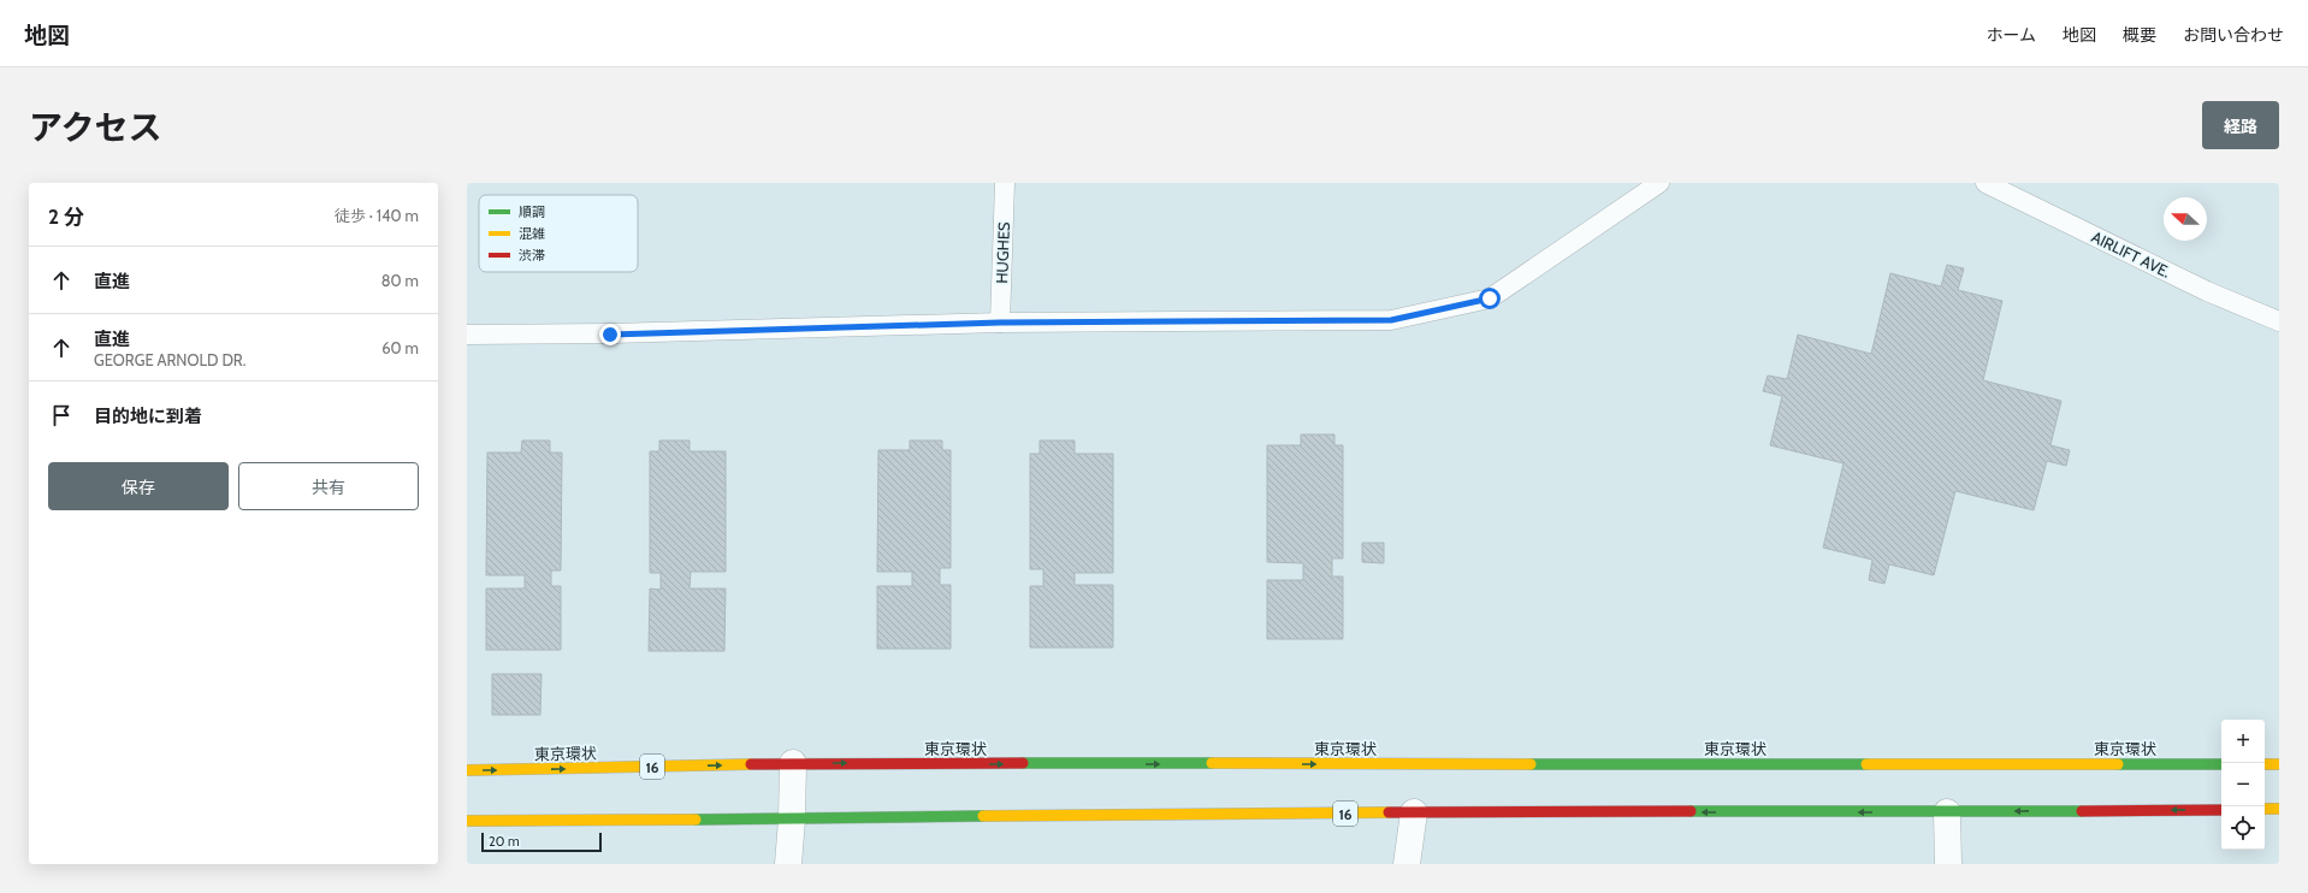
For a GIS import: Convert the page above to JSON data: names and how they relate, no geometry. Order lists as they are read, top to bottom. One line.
{"streets":{"highway":["東京環状","16"],"lane":["HUGHES","AIRLIFT AVE."]},"legend":["順調","混雑","渋滞"],"scale_bar":"20 m","north":"left","page":{"header":"地図","nav":["ホーム","地図","概要","お問い合わせ"],"title":"アクセス","buttons":["経路",["保存","共有"]],"heading":["2 分","徒歩 · 140 m"],"list":[["直進","80 m"],["直進","GEORGE ARNOLD DR.","60 m"],"目的地に到着"],"map_buttons":["+","−"],"scale":"20 m"}}
